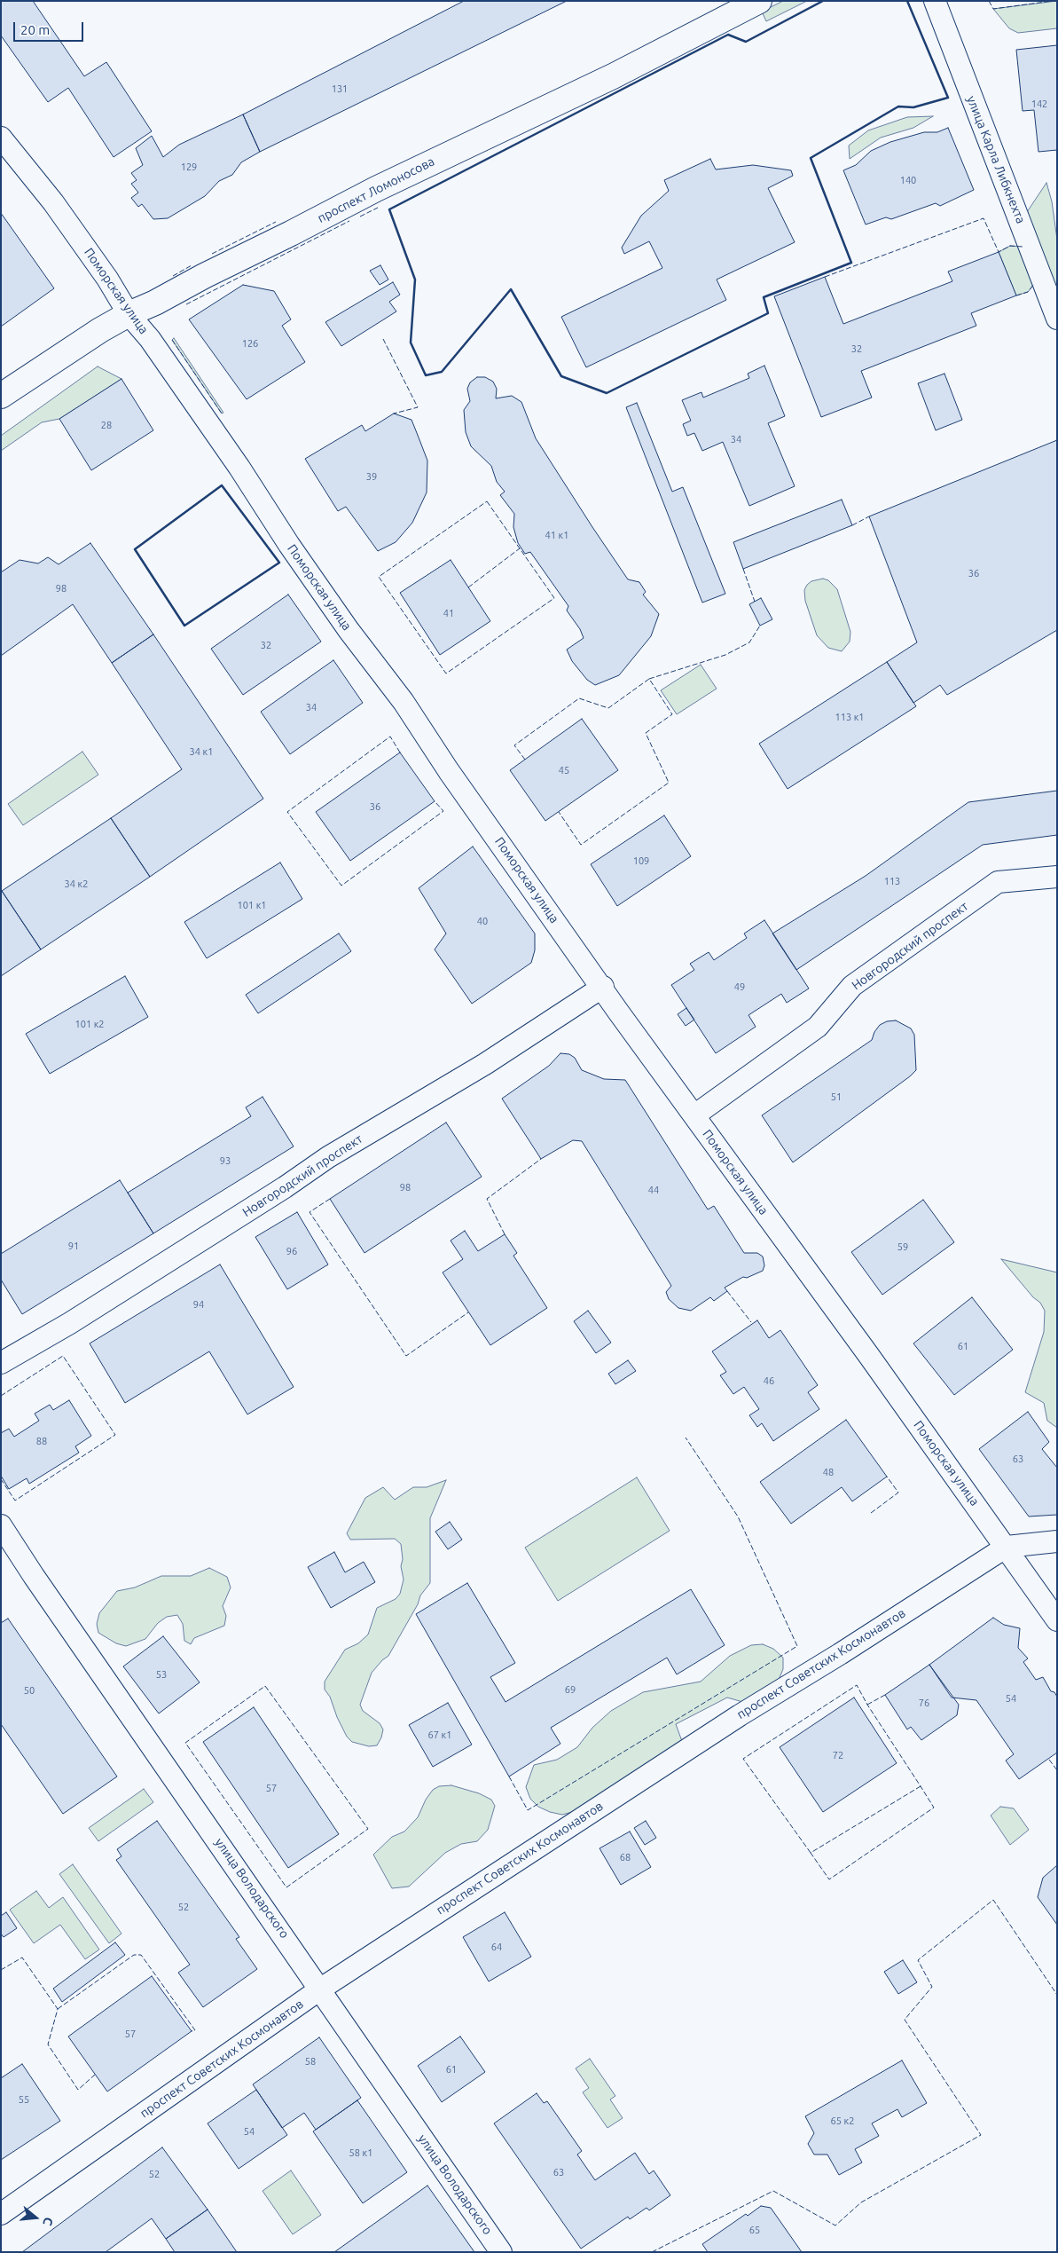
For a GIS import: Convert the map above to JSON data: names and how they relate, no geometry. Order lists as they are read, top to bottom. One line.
{"streets":{"main road":["проспект Ломоносова"],"street":["улица Карла Либкнехта","Поморская улица","Новгородский проспект","проспект Советских Космонавтов","улица Володарского"]},"crossings":[["проспект Ломоносова","Поморская улица"],["Поморская улица","Новгородский проспект"],["Поморская улица","проспект Советских Космонавтов"],["проспект Советских Космонавтов","улица Володарского"]],"house_numbers":["131","142","129","140","126","32","28","34","39","41 к1","36","98","41","32","34","113 к1","34 к1","45","36","109","113","34 к2","101 к1","40","49","101 к2","51","93","98","44","91","59","96","94","61","46","88","63","48","53","69","50","54","76","67 к1","72","57","68","52","64","57","58","61","55","65 к2","54","58 к1","63","52","65"],"scale_bar":"20 m","north":"right"}
